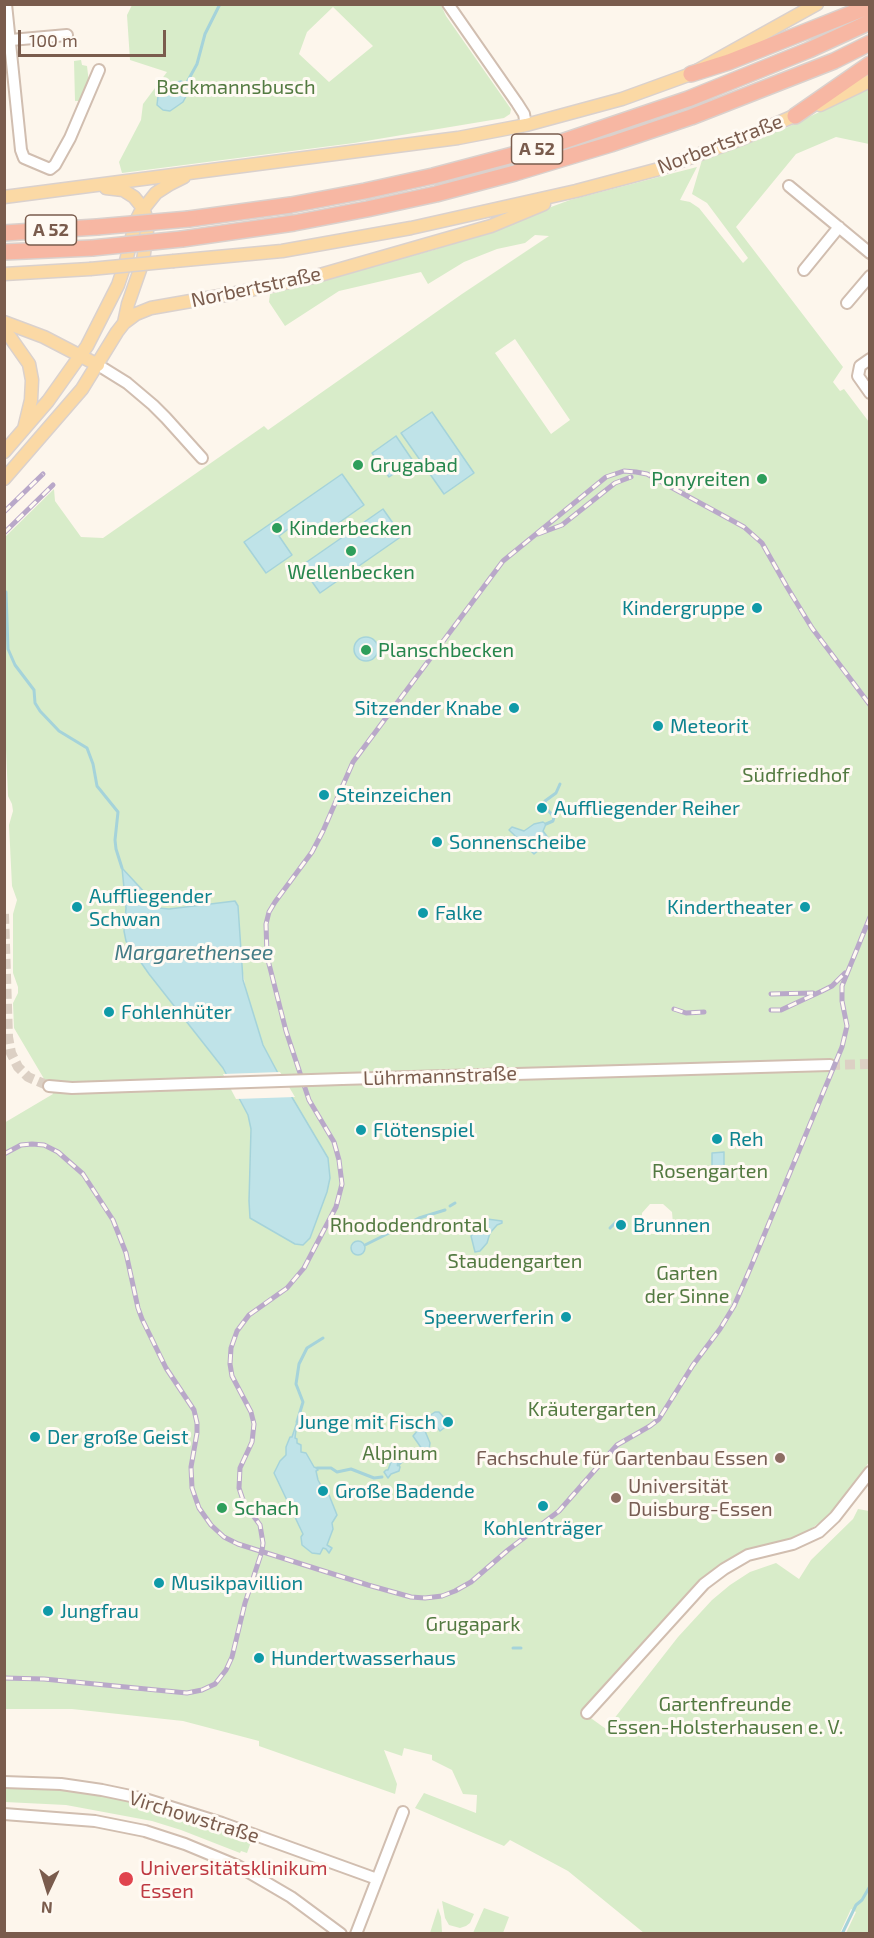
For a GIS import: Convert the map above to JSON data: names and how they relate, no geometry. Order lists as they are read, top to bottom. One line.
{"streets":{"highway":["A 52"],"main road":["Norbertstraße"],"street":["Lührmannstraße","Virchowstraße"]},"water":["Margarethensee"],"parks":["Beckmannsbusch","Südfriedhof","Rosengarten","Rhododendrontal","Staudengarten","Garten der Sinne","Kräutergarten","Alpinum","Grugapark","Gartenfreunde Essen-Holsterhausen e. V."],"places":["Grugabad","Ponyreiten","Kinderbecken","Wellenbecken","Kindergruppe","Planschbecken","Sitzender Knabe","Meteorit","Steinzeichen","Auffliegender Reiher","Sonnenscheibe","Auffliegender Schwan","Kindertheater","Falke","Fohlenhüter","Flötenspiel","Reh","Brunnen","Speerwerferin","Junge mit Fisch","Der große Geist","Fachschule für Gartenbau Essen","Große Badende","Universität Duisburg-Essen","Kohlenträger","Schach","Musikpavillion","Jungfrau","Hundertwasserhaus","Universitätsklinikum Essen"],"scale_bar":"100 m","north":"bottom"}
